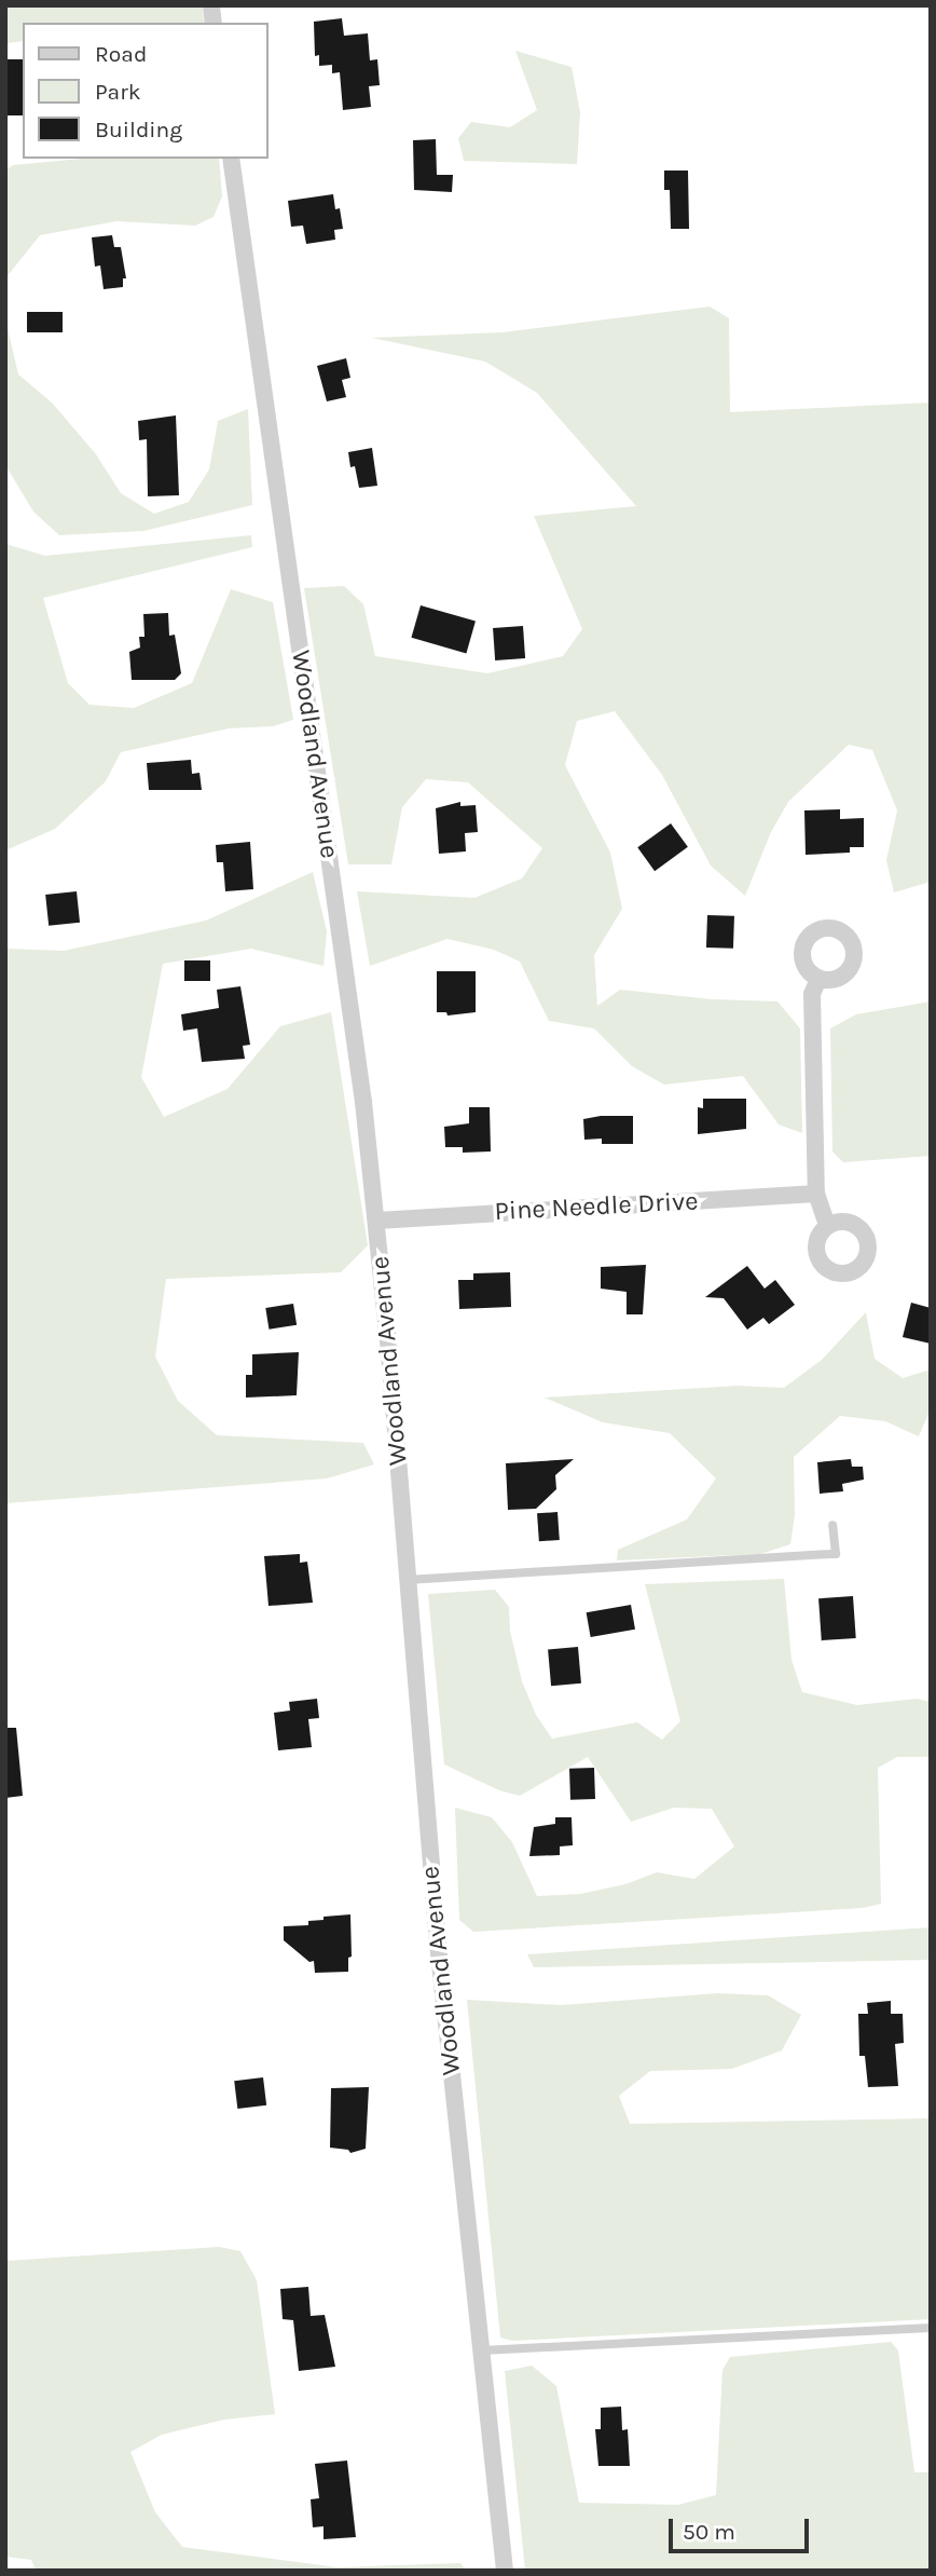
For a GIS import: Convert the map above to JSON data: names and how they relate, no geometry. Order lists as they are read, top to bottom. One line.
{"streets":{"street":["Woodland Avenue","Pine Needle Drive"]},"crossings":[["Woodland Avenue","Pine Needle Drive"]],"legend":["Road","Park","Building"],"scale_bar":"50 m"}
